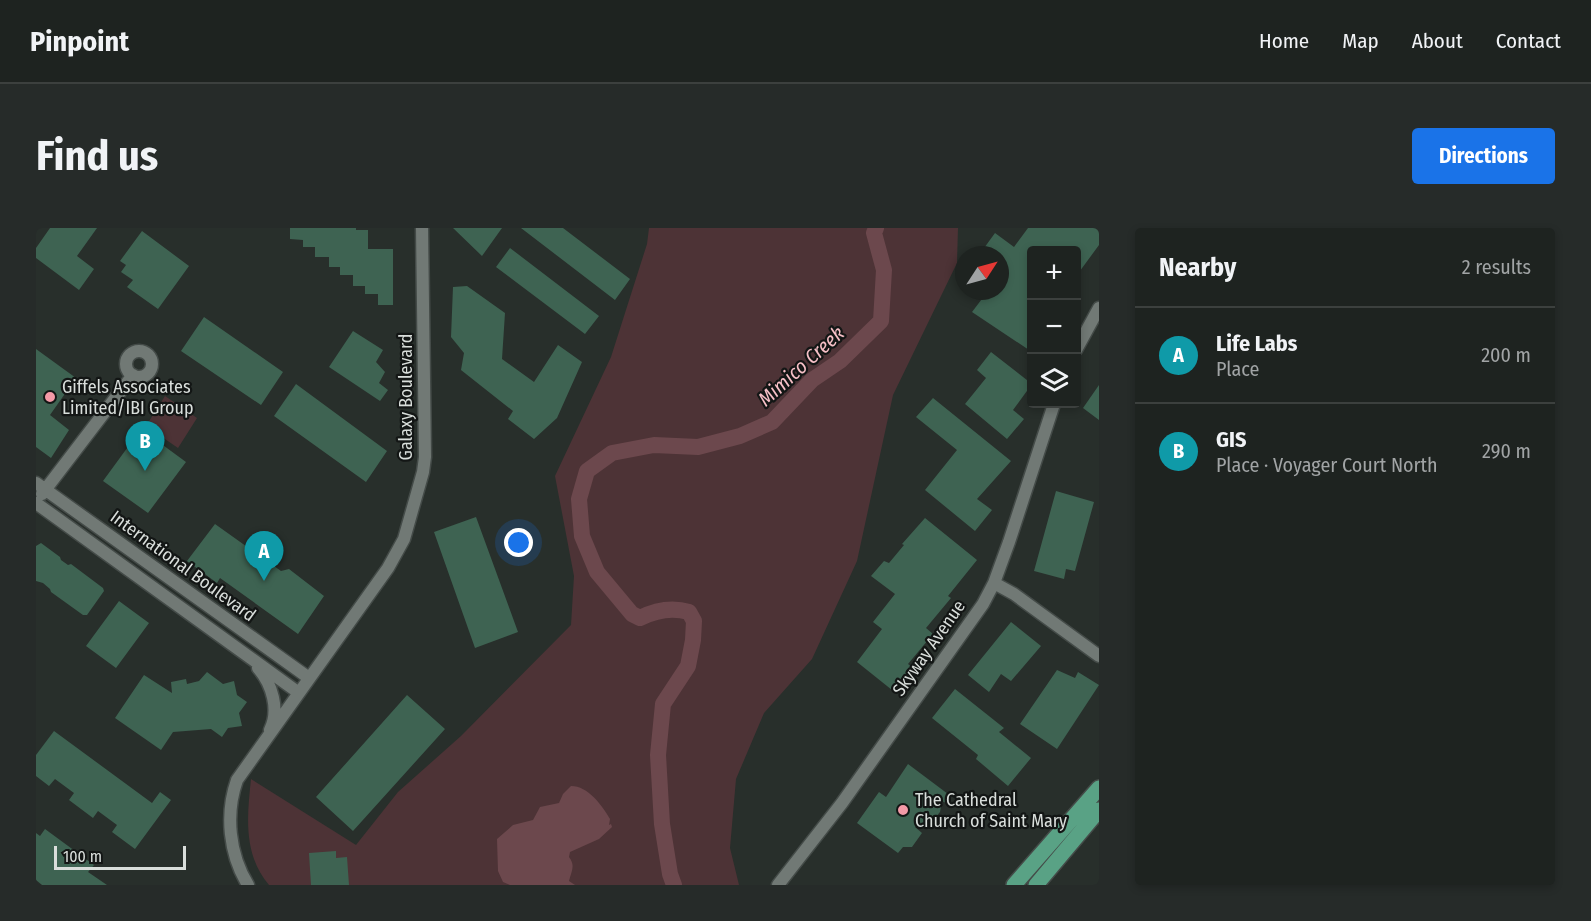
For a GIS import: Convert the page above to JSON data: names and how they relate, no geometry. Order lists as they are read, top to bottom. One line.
{"streets":{"street":["Galaxy Boulevard","International Boulevard","Skyway Avenue"]},"crossings":[["Galaxy Boulevard","International Boulevard"]],"water":["Mimico Creek"],"places":["Giffels Associates Limited/IBI Group","The Cathedral Church of Saint Mary"],"scale_bar":"100 m","north":"top right","page":{"header":"Pinpoint","nav":["Home","Map","About","Contact"],"buttons":"Directions","title":"Find us","heading":["Nearby","2 results"],"map_buttons":["+","−"],"list":[{"mark":"A","name":"Life Labs","note":"Place","value":"200 m"},{"mark":"B","name":"GIS","note":"Place · Voyager Court North","value":"290 m"}],"pins":["B","A"],"scale":"100 m"}}
